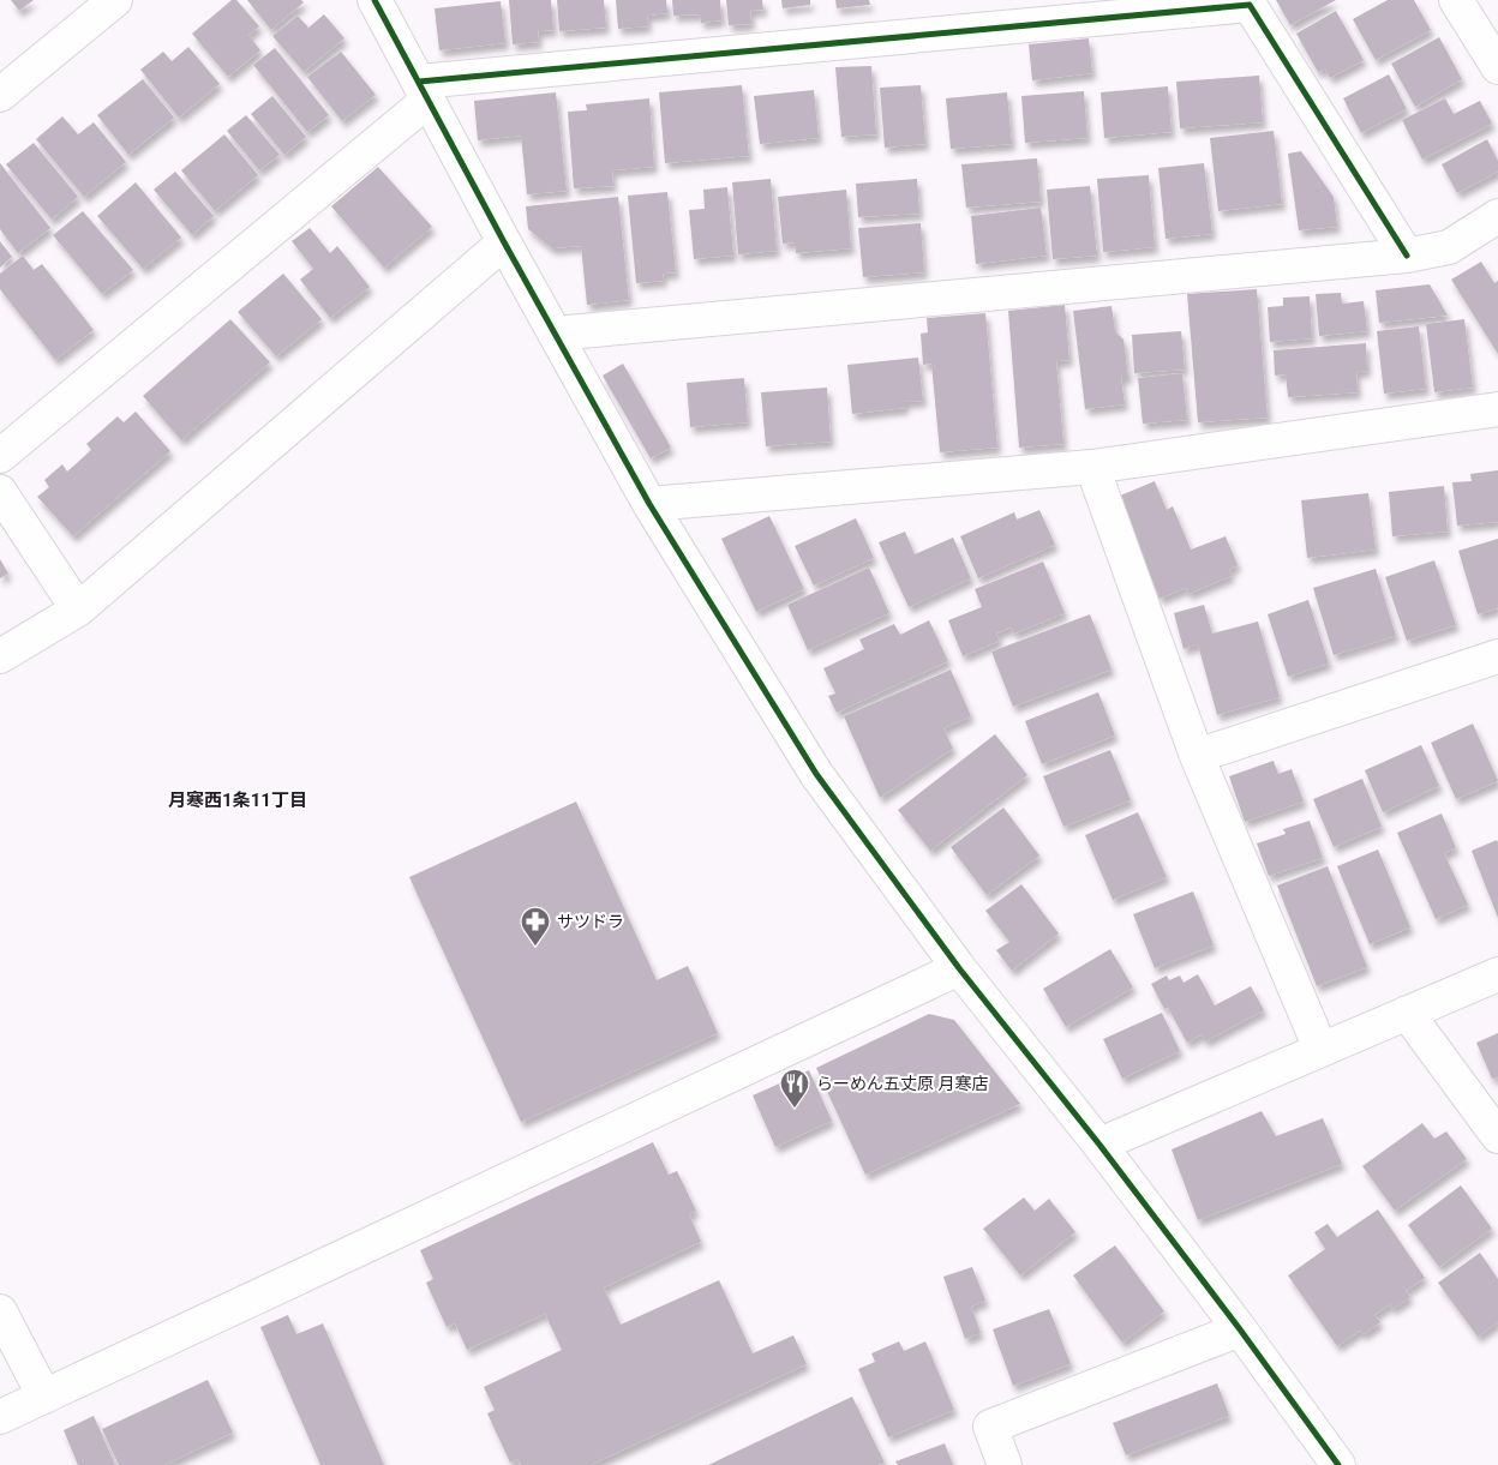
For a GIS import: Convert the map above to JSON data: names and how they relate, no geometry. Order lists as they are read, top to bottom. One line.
{"districts":["月寒西1条11丁目"],"places":{"pharmacy":["サツドラ"],"restaurant":["らーめん五丈原 月寒店"]}}
